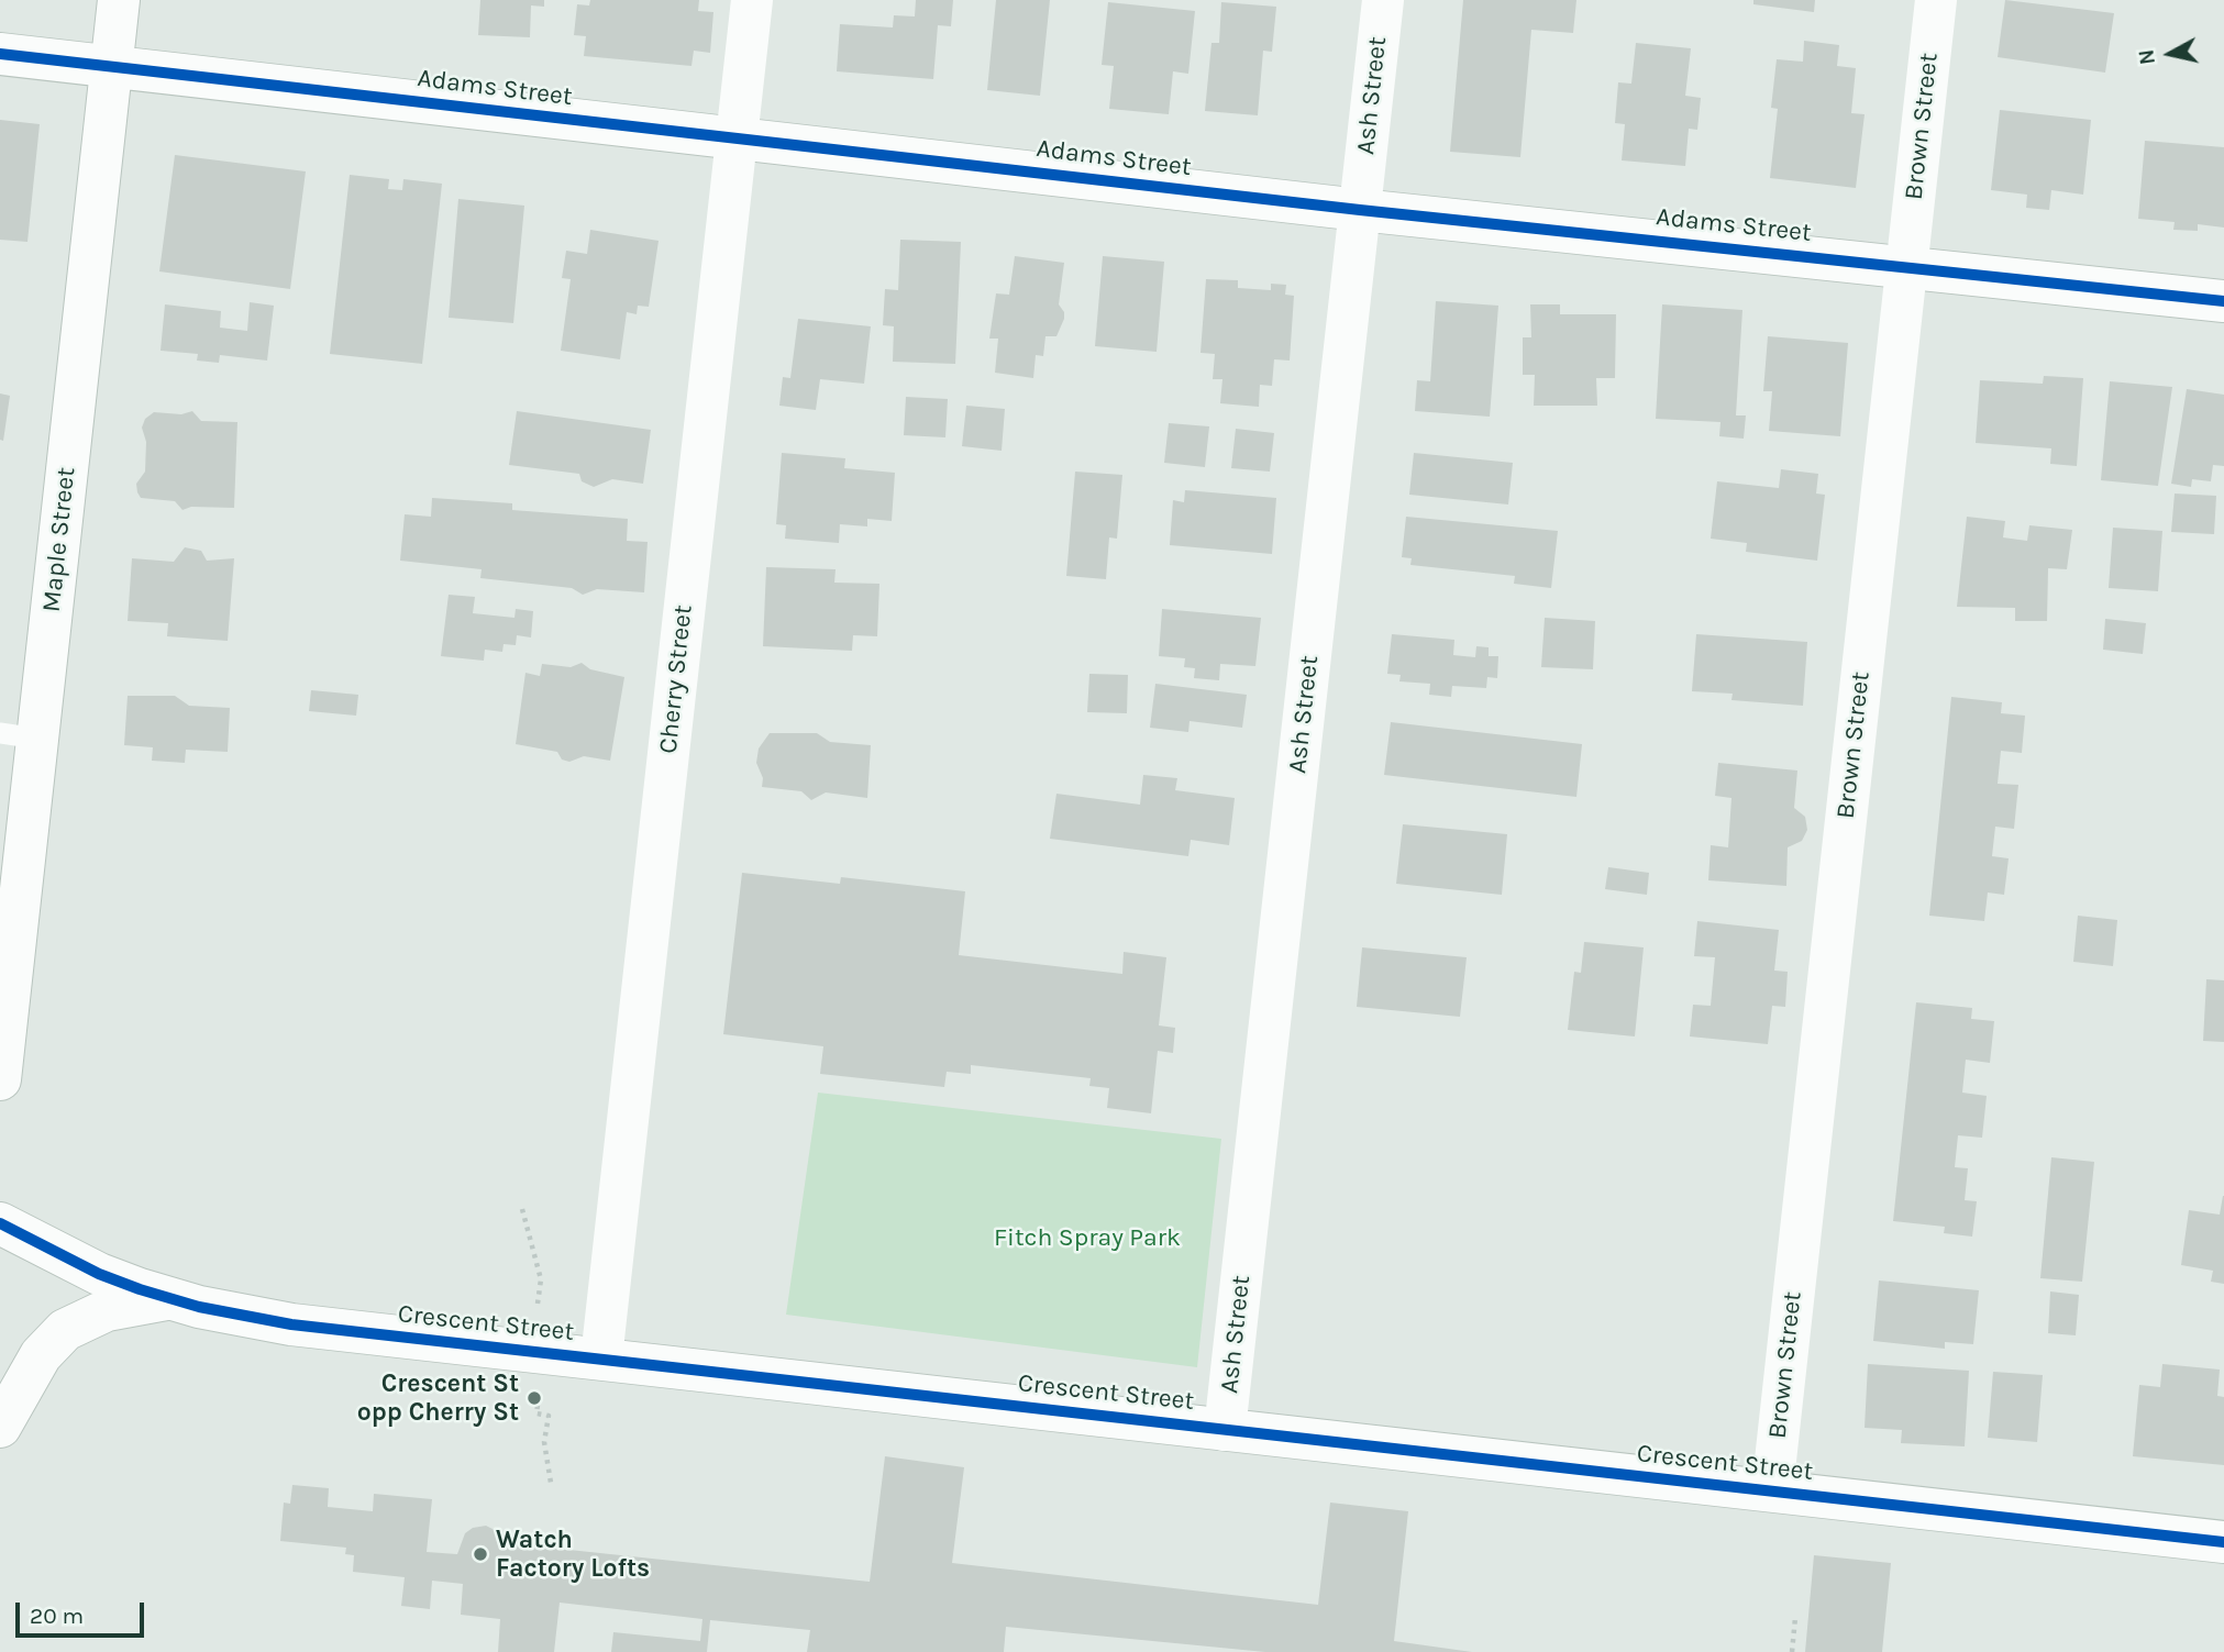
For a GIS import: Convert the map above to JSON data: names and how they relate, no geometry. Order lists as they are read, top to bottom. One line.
{"streets":{"street":["Adams Street","Ash Street","Brown Street","Maple Street","Cherry Street","Crescent Street"]},"crossings":[["Adams Street","Ash Street"],["Adams Street","Brown Street"],["Adams Street","Maple Street"],["Adams Street","Cherry Street"],["Ash Street","Crescent Street"],["Brown Street","Crescent Street"],["Cherry Street","Crescent Street"]],"parks":["Fitch Spray Park"],"places":["Crescent St opp Cherry St","Watch Factory Lofts"],"scale_bar":"20 m","north":"left"}
